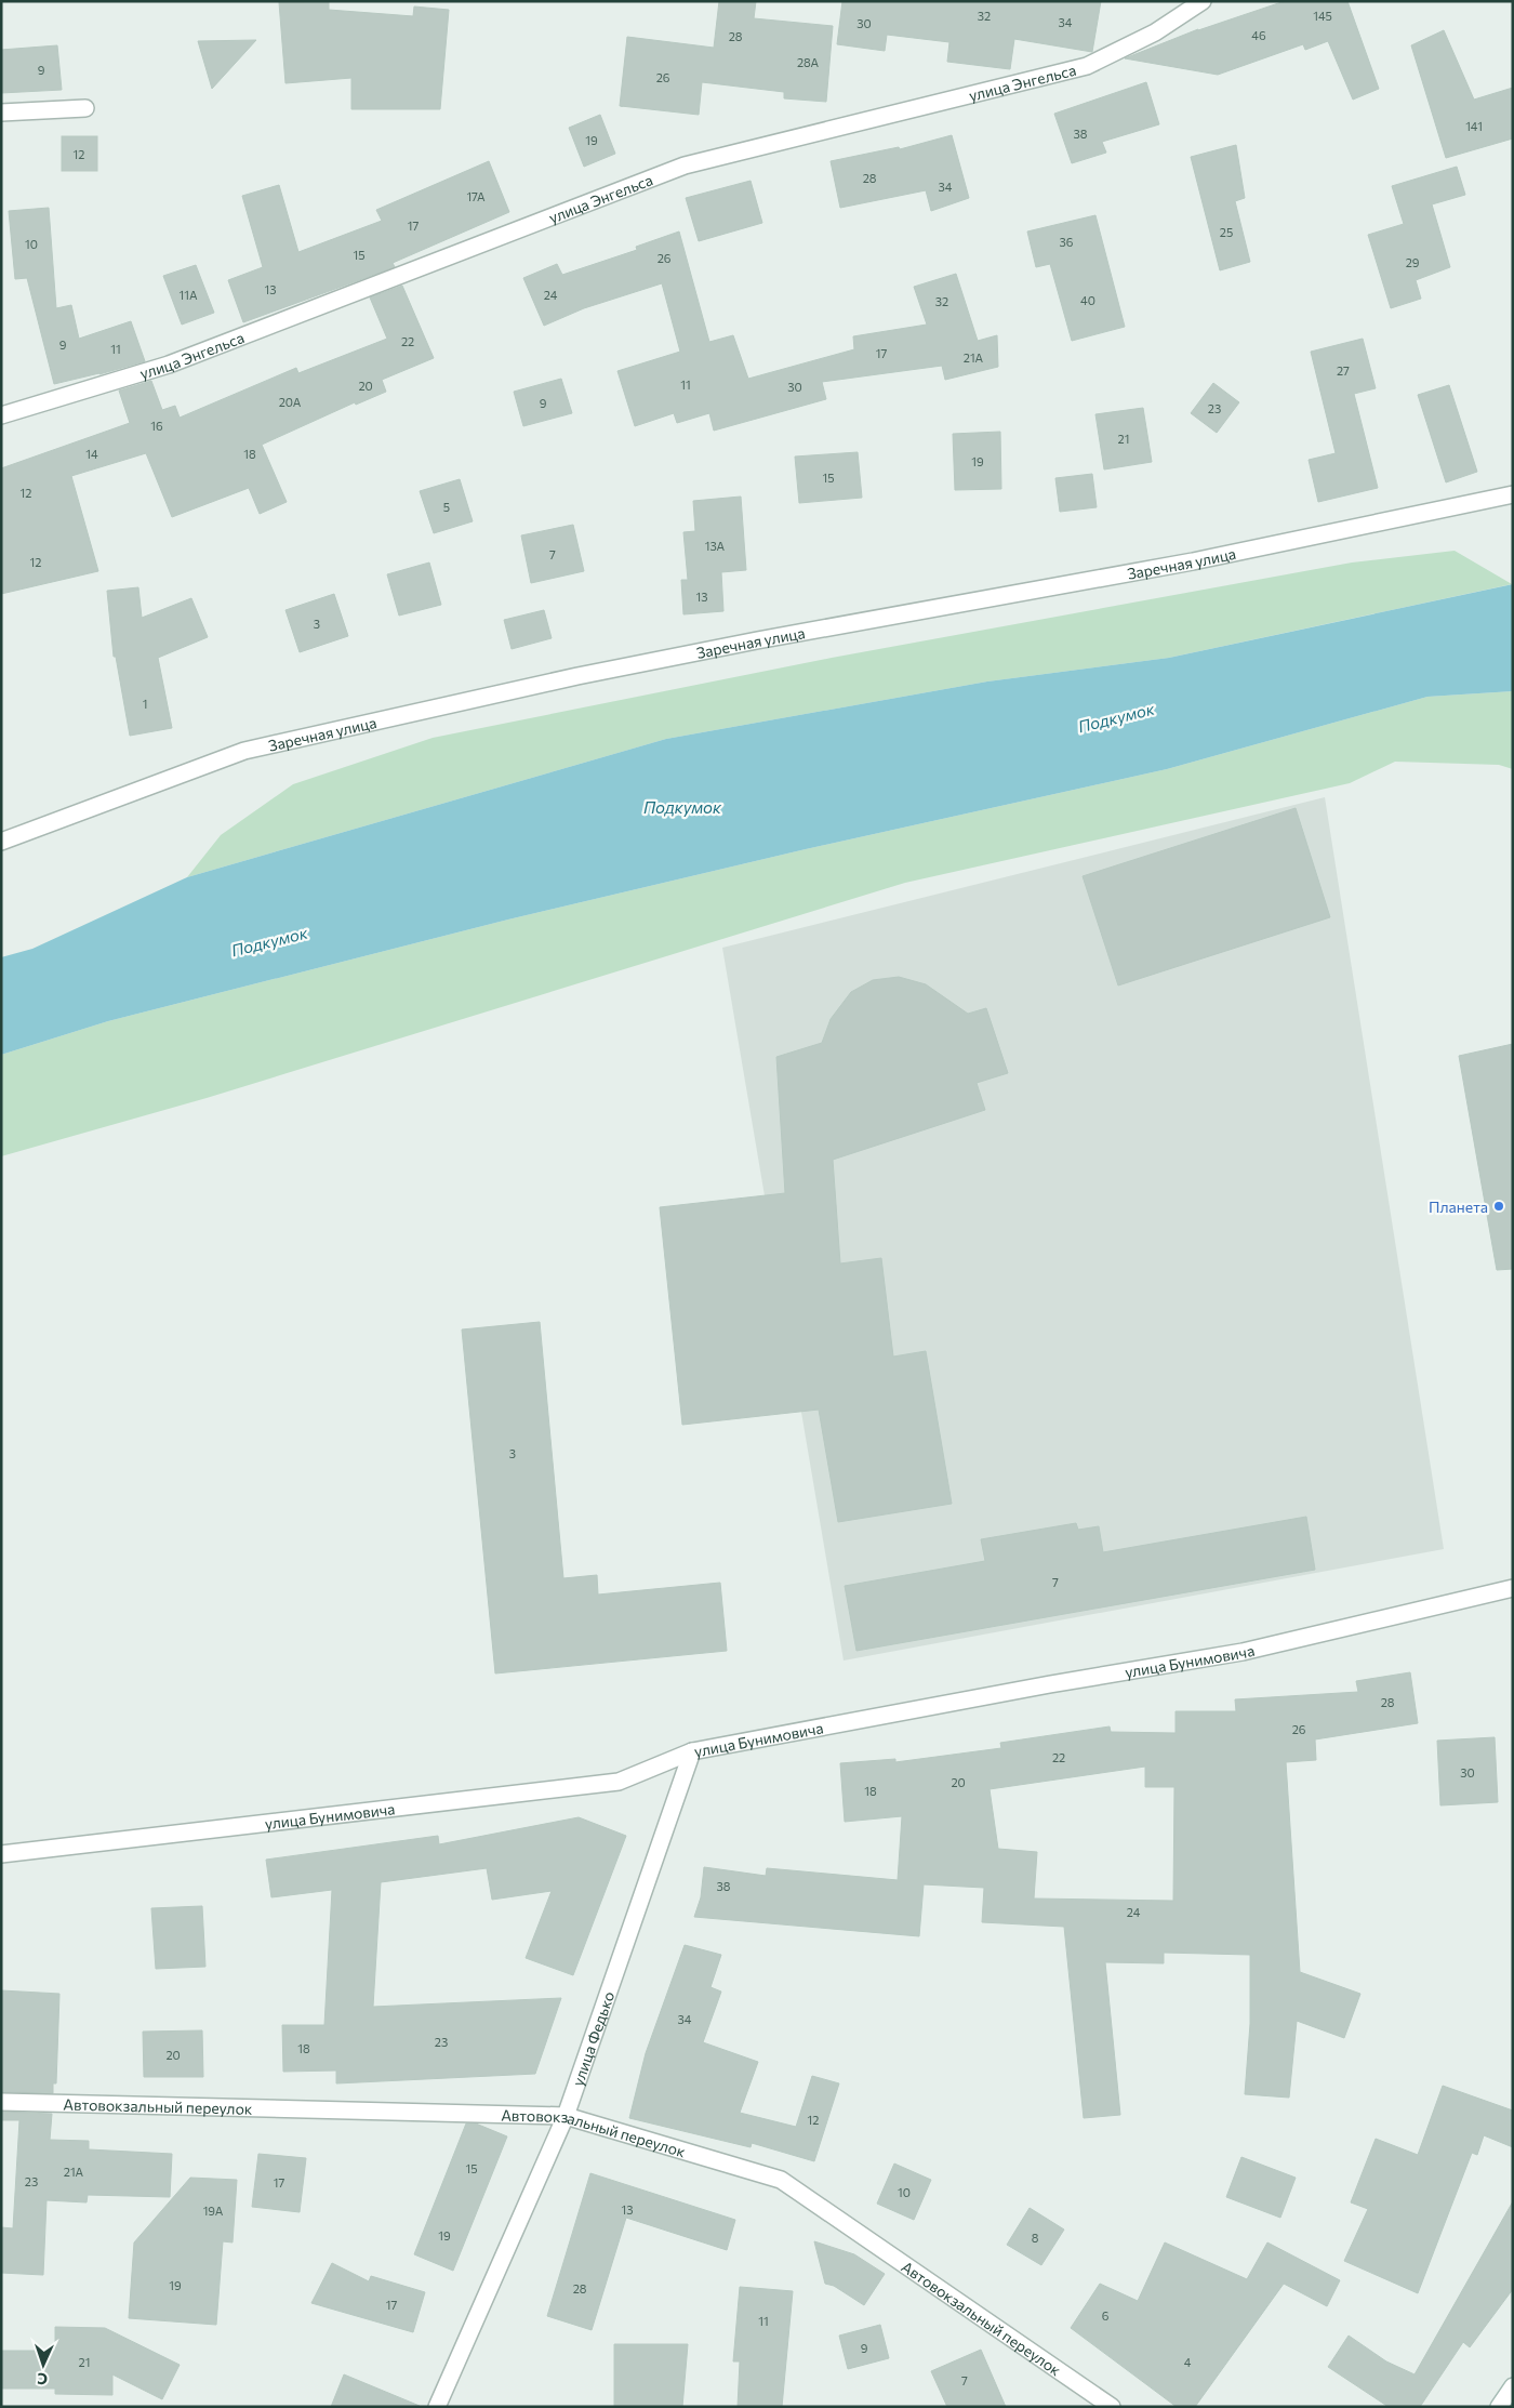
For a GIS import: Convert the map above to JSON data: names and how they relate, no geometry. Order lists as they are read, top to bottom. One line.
{"streets":{"street":["улица Энгельса","Заречная улица","улица Бунимовича","улица Федько","Автовокзальный переулок"]},"crossings":[["улица Бунимовича","улица Федько"],["улица Федько","Автовокзальный переулок"]],"water":["Подкумок"],"places":["Планета"],"house_numbers":["32","145","34","30","46","28","28А","9","26","141","38","19","12","28","34","17А","17","25","36","10","15","26","29","13","11А","24","40","32","22","9","11","17","21А","27","11","20","30","20А","9","23","16","21","14","18","19","15","12","5","13А","7","12","13","3","1","3","7","28","26","22","30","20","18","38","24","34","23","18","20","12","15","21А","23","17","10","13","19А","19","8","19","28","17","6","11","9","21","4","7"],"north":"bottom"}
